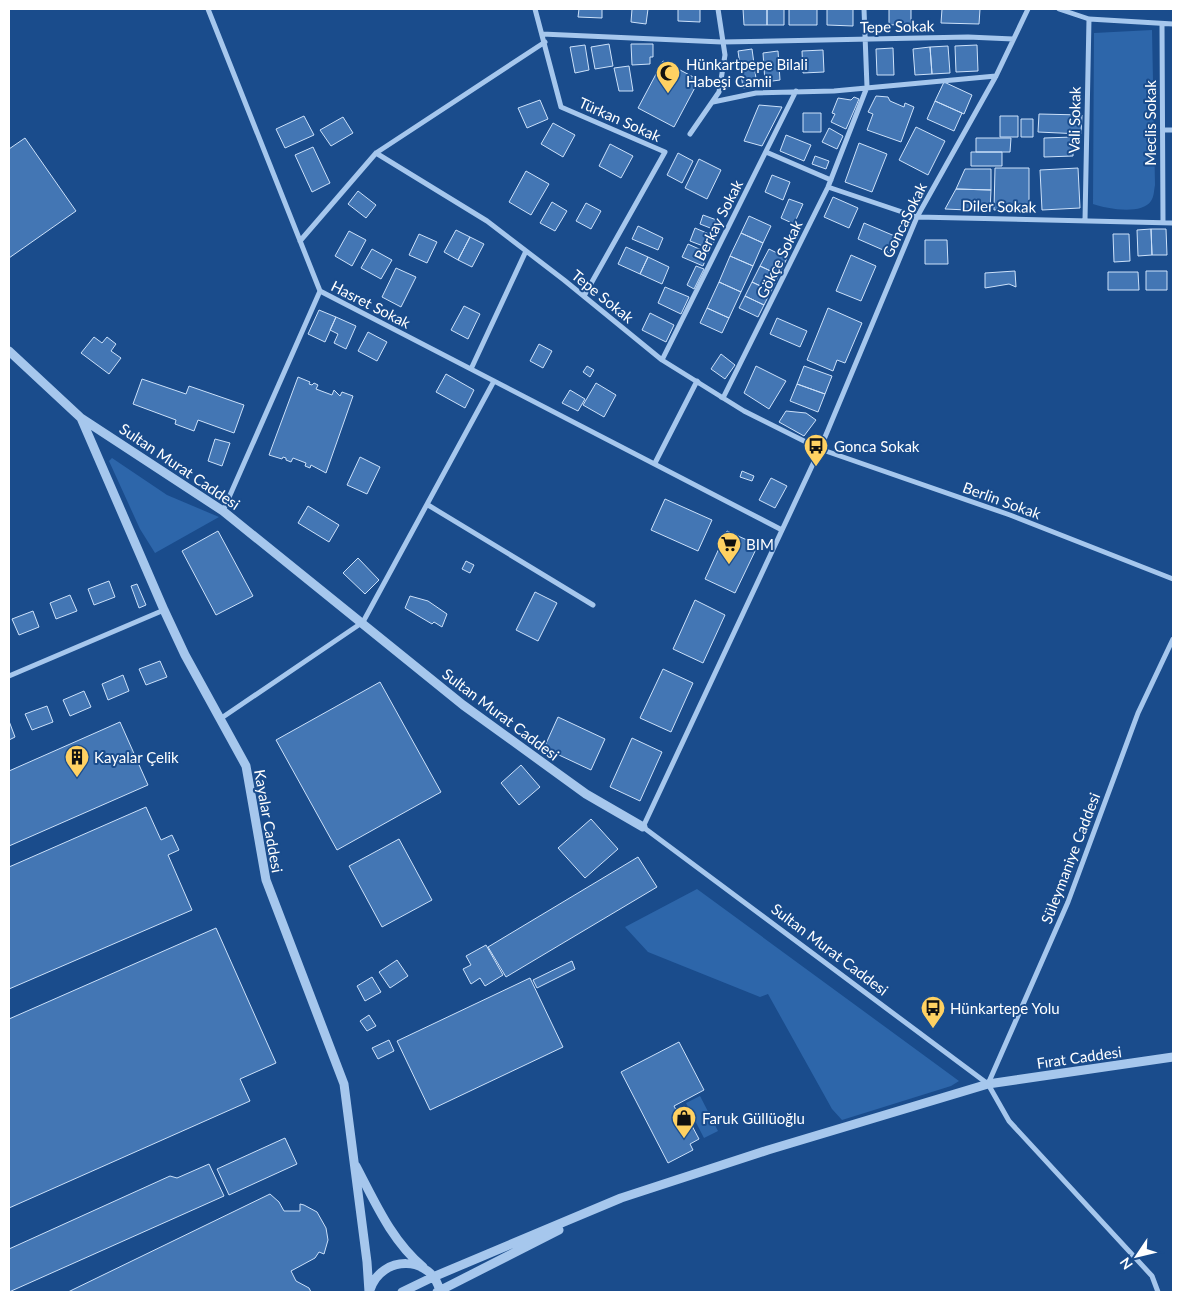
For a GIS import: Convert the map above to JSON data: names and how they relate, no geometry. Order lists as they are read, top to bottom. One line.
{"streets":{"street":["Tepe Sokak","Türkan Sokak","Vali Sokak","Meclis Sokak","Diler Sokak","Berkay Sokak","GoncaSokak","Gökçe Sokak","Hasret Sokak","Sultan Murat Caddesi","Berlin Sokak","Kayalar Caddesi","Süleymaniye Caddesi","Fırat Caddesi"]},"crossings":[["Tepe Sokak","Türkan Sokak"],["Tepe Sokak","Berkay Sokak"],["Tepe Sokak","GoncaSokak"],["Tepe Sokak","Gökçe Sokak"],["Tepe Sokak","Berlin Sokak"],["Vali Sokak","Diler Sokak"],["Meclis Sokak","Diler Sokak"],["Diler Sokak","GoncaSokak"],["Diler Sokak","Gökçe Sokak"],["GoncaSokak","Berlin Sokak"],["Sultan Murat Caddesi","Kayalar Caddesi"],["Sultan Murat Caddesi","Süleymaniye Caddesi"],["Sultan Murat Caddesi","Fırat Caddesi"],["Süleymaniye Caddesi","Fırat Caddesi"]],"places":{"mosque":["Hünkartpepe Bilali Habeşi Camii"],"bus stop":["Gonca Sokak","Hünkartepe Yolu"],"supermarket":["BIM"],"building":["Kayalar Çelik"],"shop":["Faruk Güllüoğlu"]},"north":"bottom left"}
